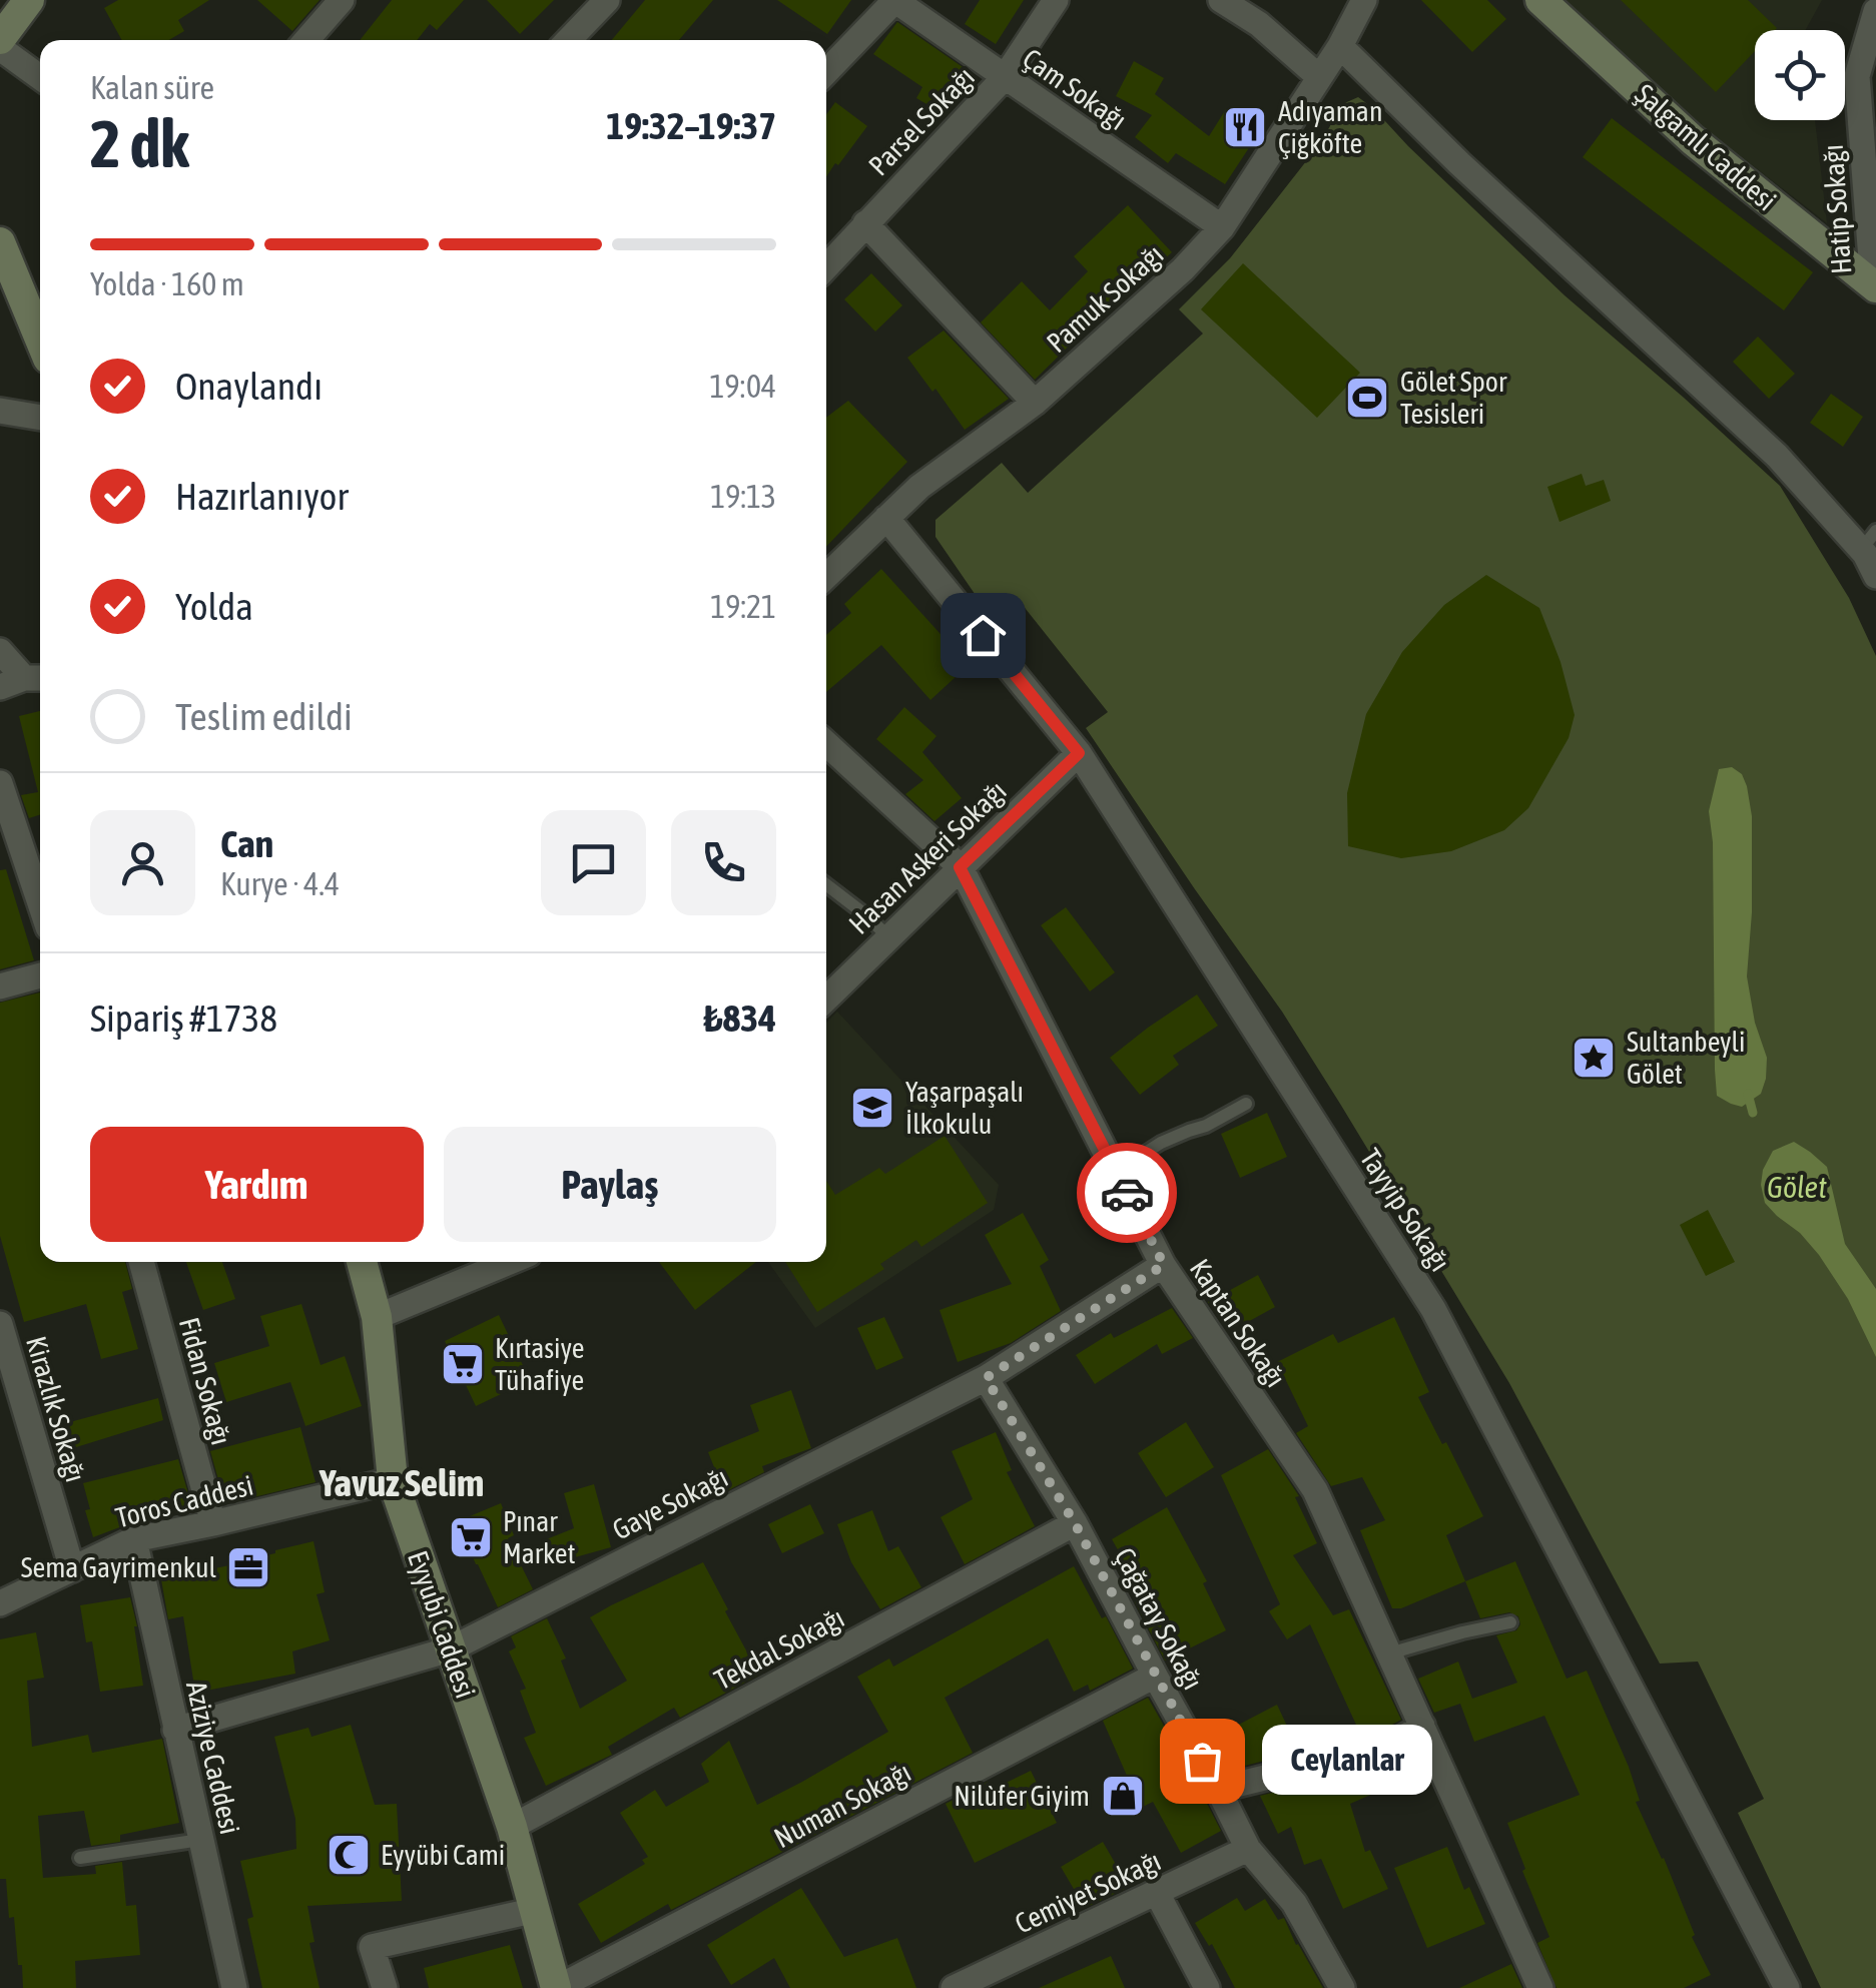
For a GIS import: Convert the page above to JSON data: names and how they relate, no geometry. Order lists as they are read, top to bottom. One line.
{"streets":{"street":["Çam Sokağı","Parsel Sokağı","Şalgamlı Caddesi","Hatip Sokağı","Pamuk Sokağı","Hasan Askeri Sokağı","Tayyip Sokağı","Kaptan Sokağı","Fidan Sokağı","Kirazlık Sokağı","Toros Caddesi","Gaye Sokağı","Çağatay Sokağı","Eyyubi Caddesi","Tekdal Sokağı","Aziziye Caddesi","Numan Sokağı","Cemiyet Sokağı"]},"crossings":[["Çam Sokağı","Parsel Sokağı"],["Çam Sokağı","Pamuk Sokağı"],["Şalgamlı Caddesi","Hatip Sokağı"],["Pamuk Sokağı","Tayyip Sokağı"],["Hasan Askeri Sokağı","Tayyip Sokağı"],["Hasan Askeri Sokağı","Kaptan Sokağı"],["Kaptan Sokağı","Gaye Sokağı"],["Fidan Sokağı","Toros Caddesi"],["Kirazlık Sokağı","Toros Caddesi"],["Toros Caddesi","Eyyubi Caddesi"],["Toros Caddesi","Aziziye Caddesi"],["Gaye Sokağı","Çağatay Sokağı"],["Gaye Sokağı","Eyyubi Caddesi"],["Gaye Sokağı","Aziziye Caddesi"],["Çağatay Sokağı","Tekdal Sokağı"],["Çağatay Sokağı","Numan Sokağı"],["Çağatay Sokağı","Cemiyet Sokağı"],["Eyyubi Caddesi","Tekdal Sokağı"],["Eyyubi Caddesi","Numan Sokağı"]],"districts":["Yavuz Selim"],"water":["Gölet"],"places":{"restaurant":["Adıyaman Çiğköfte"],"sports":["Gölet Spor Tesisleri"],"place":["Sultanbeyli Gölet"],"school or university":["Yaşarpaşalı İlkokulu"],"supermarket":["Kırtasiye Tühafiye","Pınar Market"],"office":["Sema Gayrimenkul"],"other":["Ceylanlar"],"shop":["Nilùfer Giyim"],"mosque":["Eyyübi Cami"]},"page":{"heading":["2 dk","Kalan süre","19:32–19:37"],"panel":["Can","Kurye · 4.4","Sipariş #1738","₺834"],"bar":"Yolda · 160 m","list":[["Onaylandı","19:04"],["Hazırlanıyor","19:13"],["Yolda","19:21"],"Teslim edildi"],"buttons":["Yardım","Paylaş"],"bubble":"Ceylanlar"}}
